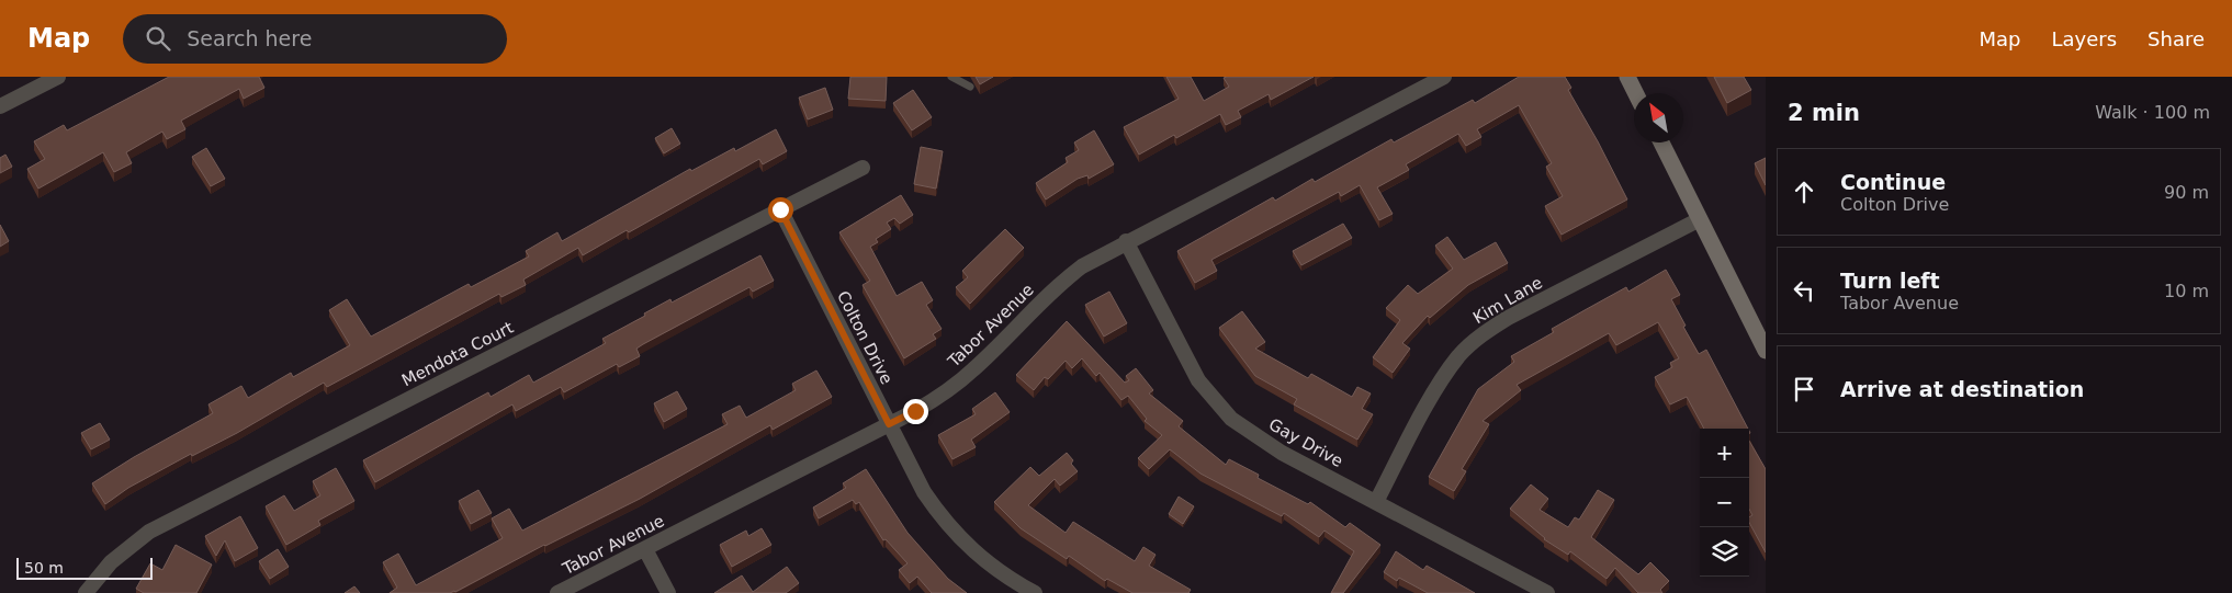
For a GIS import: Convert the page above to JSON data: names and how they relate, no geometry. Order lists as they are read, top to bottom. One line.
{"streets":{"street":["Kim Lane","Tabor Avenue","Colton Drive","Mendota Court","Gay Drive"]},"crossings":[["Kim Lane","Gay Drive"],["Tabor Avenue","Colton Drive"],["Tabor Avenue","Gay Drive"],["Colton Drive","Mendota Court"]],"scale_bar":"50 m","north":"top left","page":{"header":"Map","search":"Search here","nav":["Map","Layers","Share"],"heading":["2 min","Walk · 100 m"],"list":[["Continue","Colton Drive","90 m"],["Turn left","Tabor Avenue","10 m"],"Arrive at destination"],"map_buttons":["+","−"],"scale":"50 m"}}
